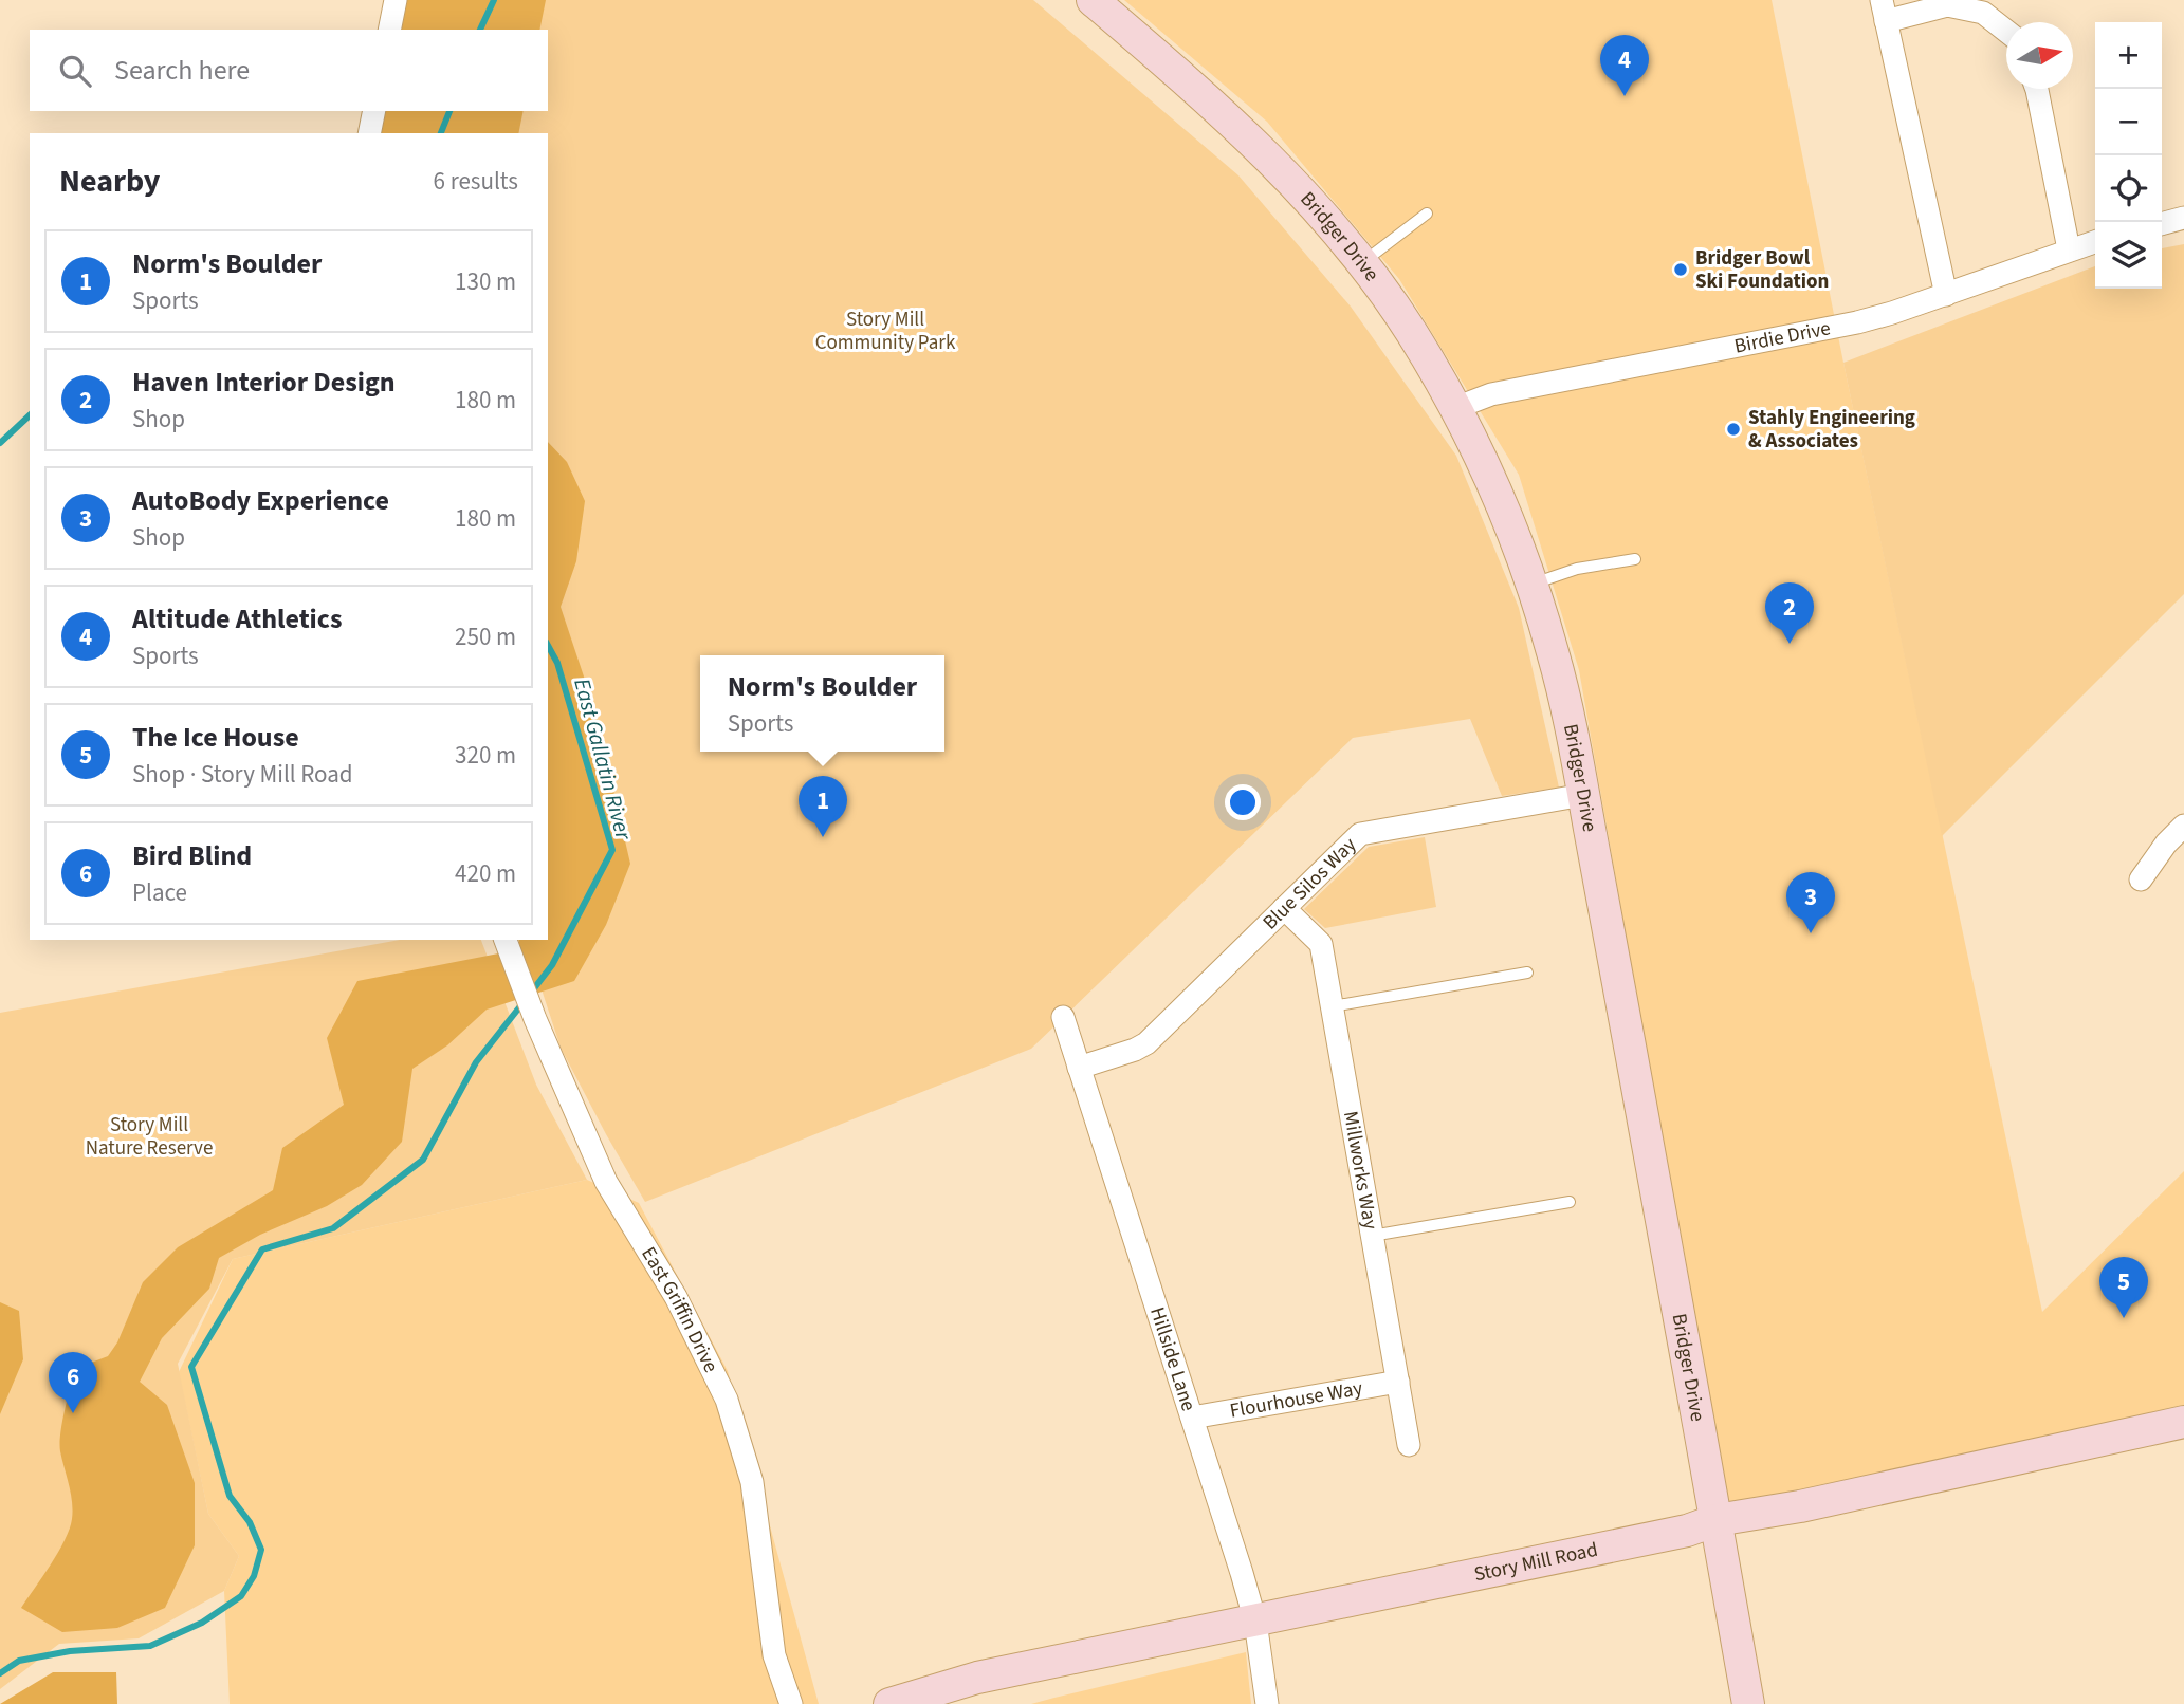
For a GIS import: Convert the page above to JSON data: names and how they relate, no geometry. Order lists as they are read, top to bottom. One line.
{"streets":{"main road":["Bridger Drive","Story Mill Road"],"street":["Birdie Drive","Blue Silos Way","Millworks Way","East Griffin Drive","Hillside Lane","Flourhouse Way"]},"crossings":[["Bridger Drive","Birdie Drive"],["Bridger Drive","Blue Silos Way"],["Bridger Drive","Story Mill Road"],["Blue Silos Way","Millworks Way"],["Blue Silos Way","Hillside Lane"],["Millworks Way","Flourhouse Way"],["Hillside Lane","Flourhouse Way"],["Hillside Lane","Story Mill Road"]],"water":["East Gallatin River"],"parks":["Story Mill Community Park","Story Mill Nature Reserve"],"places":["Bridger Bowl Ski Foundation","Stahly Engineering & Associates"],"north":"right","page":{"map_buttons":["+","−"],"search":"Search here","pins":["4","2","1","3","5","6"],"heading":["Nearby","6 results"],"list":[{"mark":"1","name":"Norm's Boulder","note":"Sports","value":"130 m"},{"mark":"2","name":"Haven Interior Design","note":"Shop","value":"180 m"},{"mark":"3","name":"AutoBody Experience","note":"Shop","value":"180 m"},{"mark":"4","name":"Altitude Athletics","note":"Sports","value":"250 m"},{"mark":"5","name":"The Ice House","note":"Shop · Story Mill Road","value":"320 m"},{"mark":"6","name":"Bird Blind","note":"Place","value":"420 m"}],"popup":["Norm's Boulder","Sports"]}}
